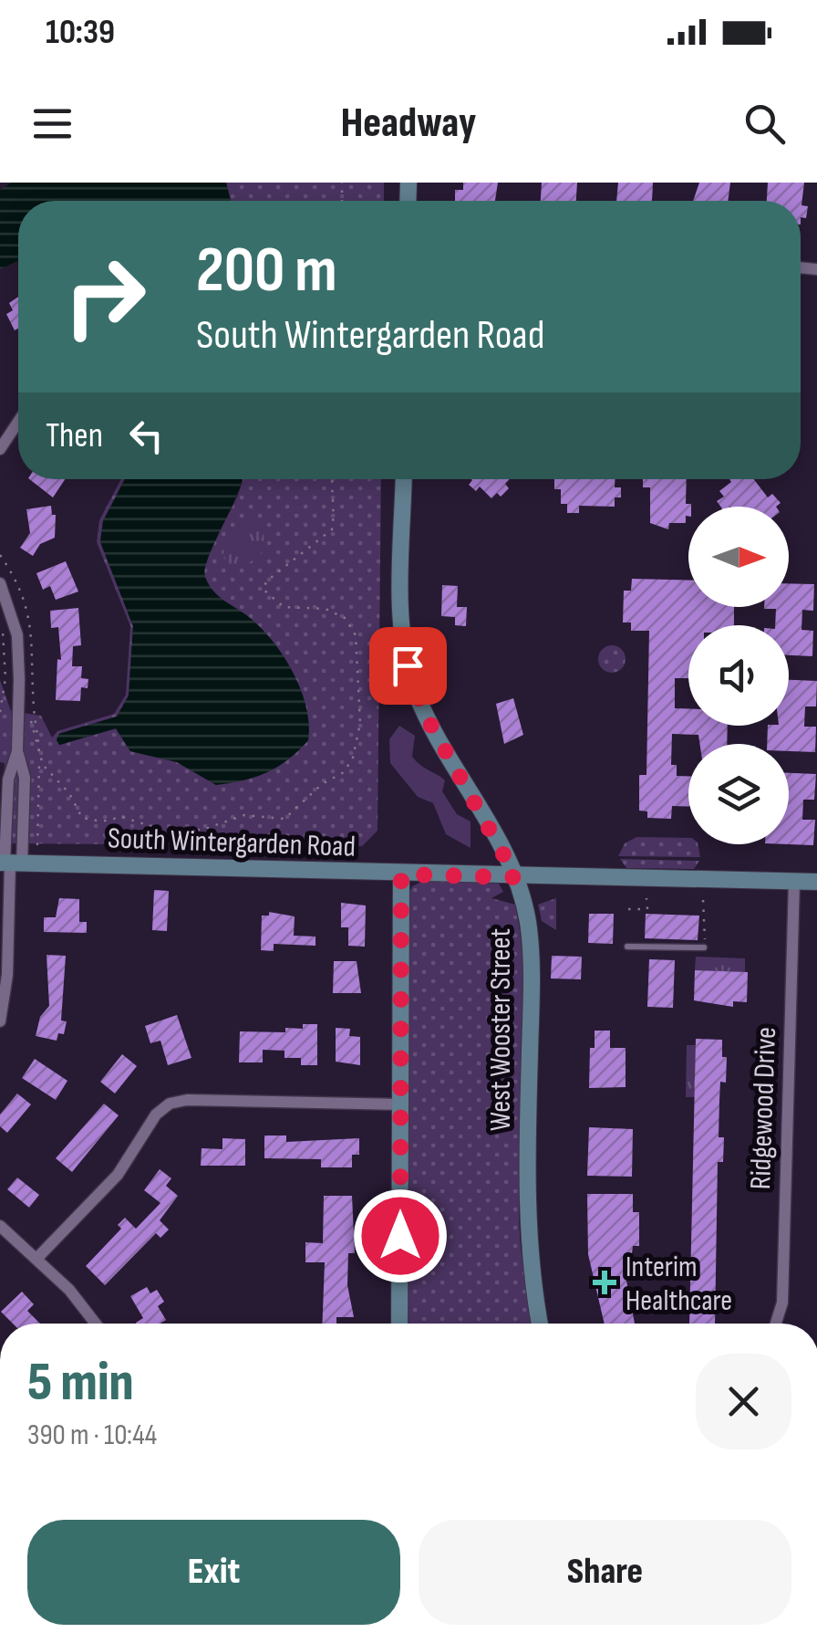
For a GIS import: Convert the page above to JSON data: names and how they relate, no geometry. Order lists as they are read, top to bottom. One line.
{"streets":{"street":["South Wintergarden Road","West Wooster Street","Ridgewood Drive"]},"crossings":[["South Wintergarden Road","West Wooster Street"],["South Wintergarden Road","Ridgewood Drive"]],"places":{"health":["Interim Healthcare"]},"north":"right","page":{"status":"10:39","header":"Headway","turn":["200 m","South Wintergarden Road"],"then":"Then","heading":["5 min","390 m · 10:44"],"buttons":["Exit","Share"]}}
